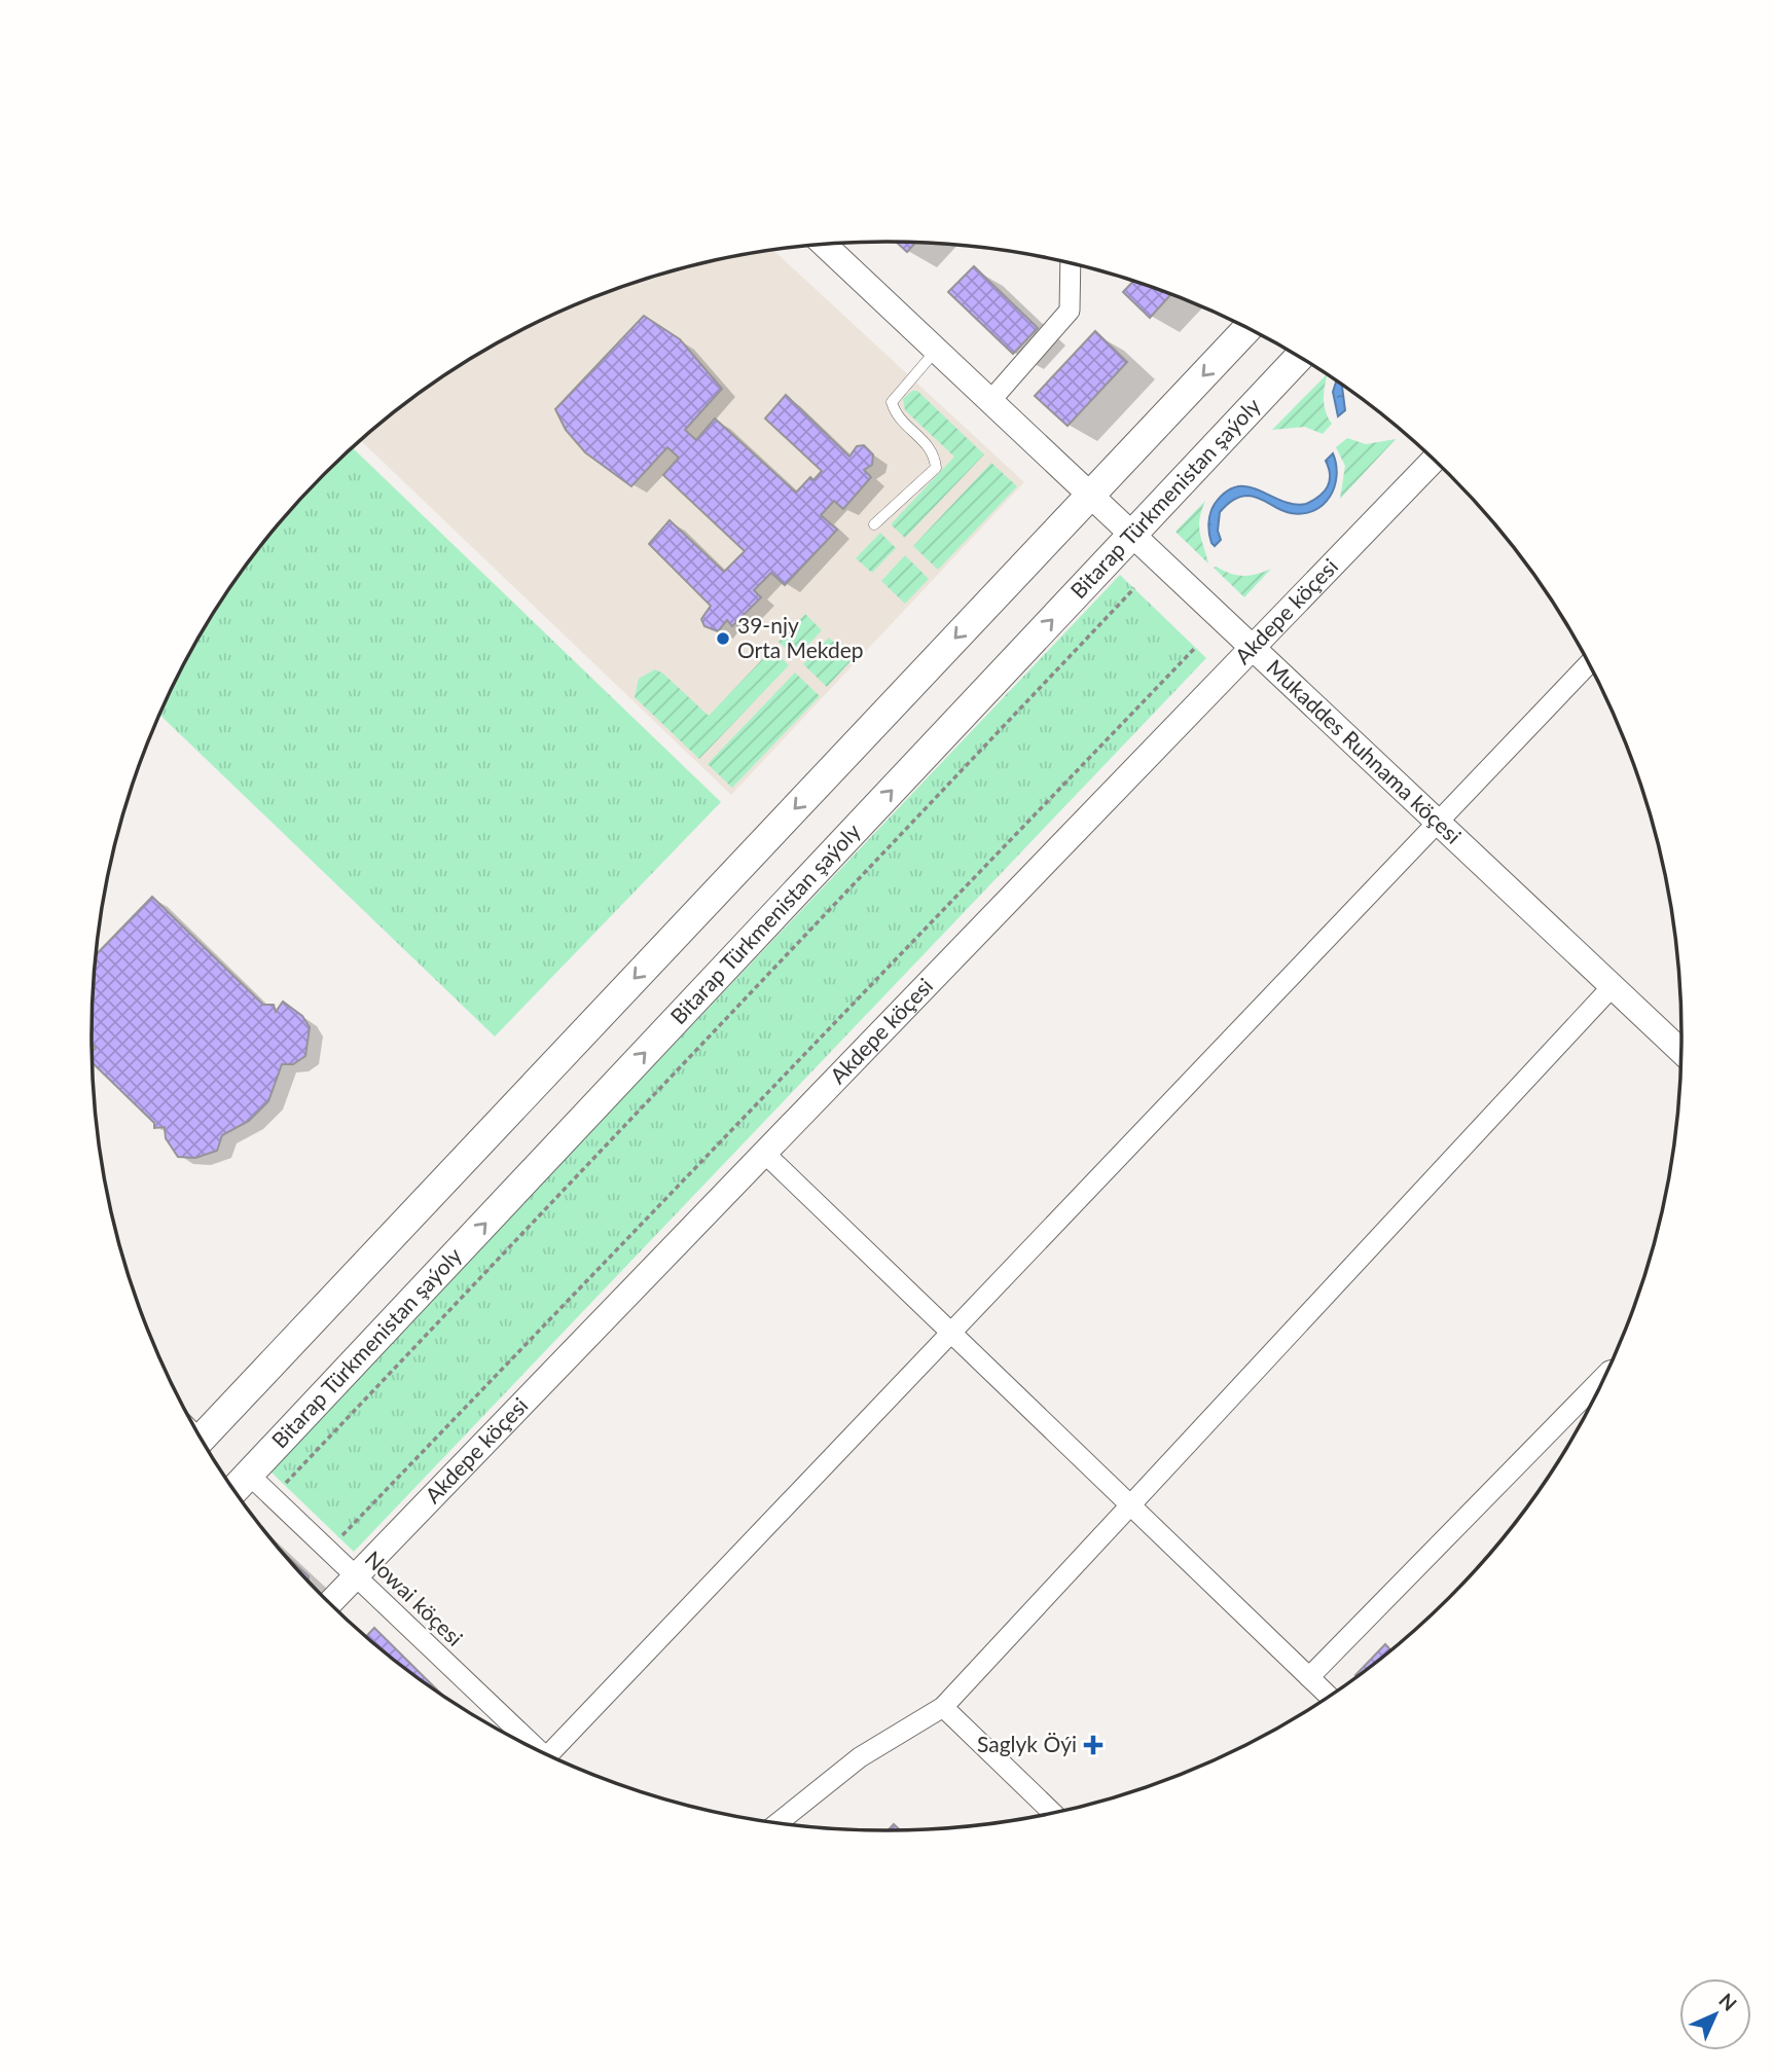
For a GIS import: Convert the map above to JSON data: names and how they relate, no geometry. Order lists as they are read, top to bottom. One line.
{"streets":{"main road":["Bitarap Türkmenistan şaýoly"],"street":["Akdepe köçesi","Mukaddes Ruhnama köçesi","Nowai köçesi"]},"crossings":[["Bitarap Türkmenistan şaýoly","Mukaddes Ruhnama köçesi"],["Bitarap Türkmenistan şaýoly","Nowai köçesi"],["Akdepe köçesi","Mukaddes Ruhnama köçesi"],["Akdepe köçesi","Nowai köçesi"]],"places":{"other":["39-njy Orta Mekdep"],"health":["Saglyk Öýi"]},"north":"top right"}
